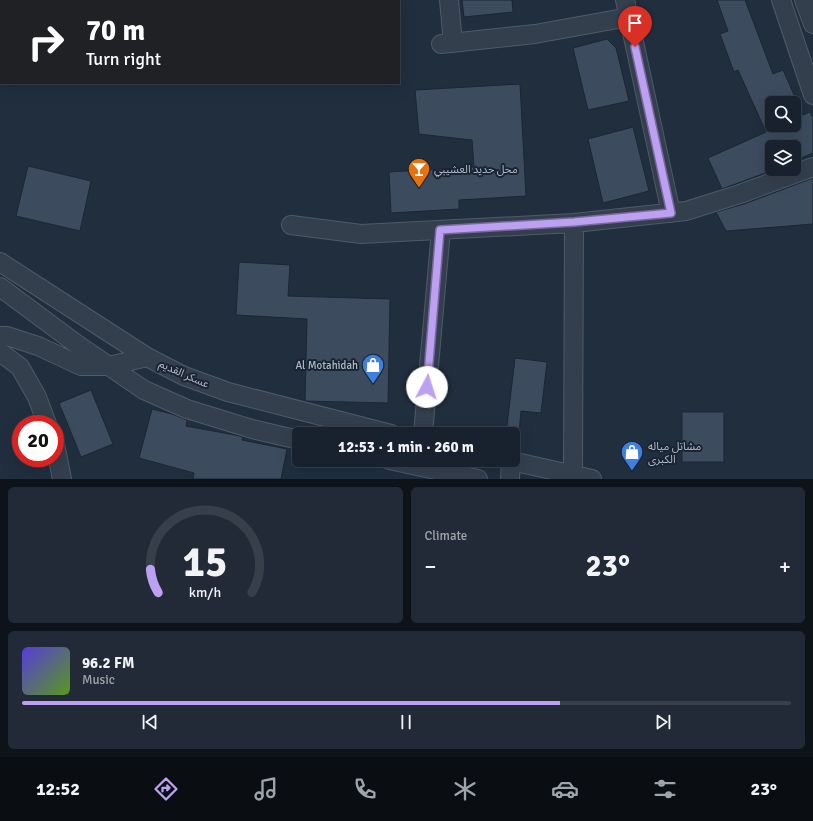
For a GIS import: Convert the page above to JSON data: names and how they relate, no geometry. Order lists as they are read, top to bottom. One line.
{"streets":{"street":["عسكر القديم"]},"places":{"bar":["محل حديد العشيبي"],"shop":["Al Motahidah","مشاتل مياله الكبرى"]},"page":{"turn":["70 m","Turn right"],"limit":"20","trip":"12:53 · 1 min · 260 m","tile":"Climate","heat":["−","23°","+"],"song":["96.2 FM","Music"],"tabs":["12:52","23°"],"gauge":["15","km/h"]}}
